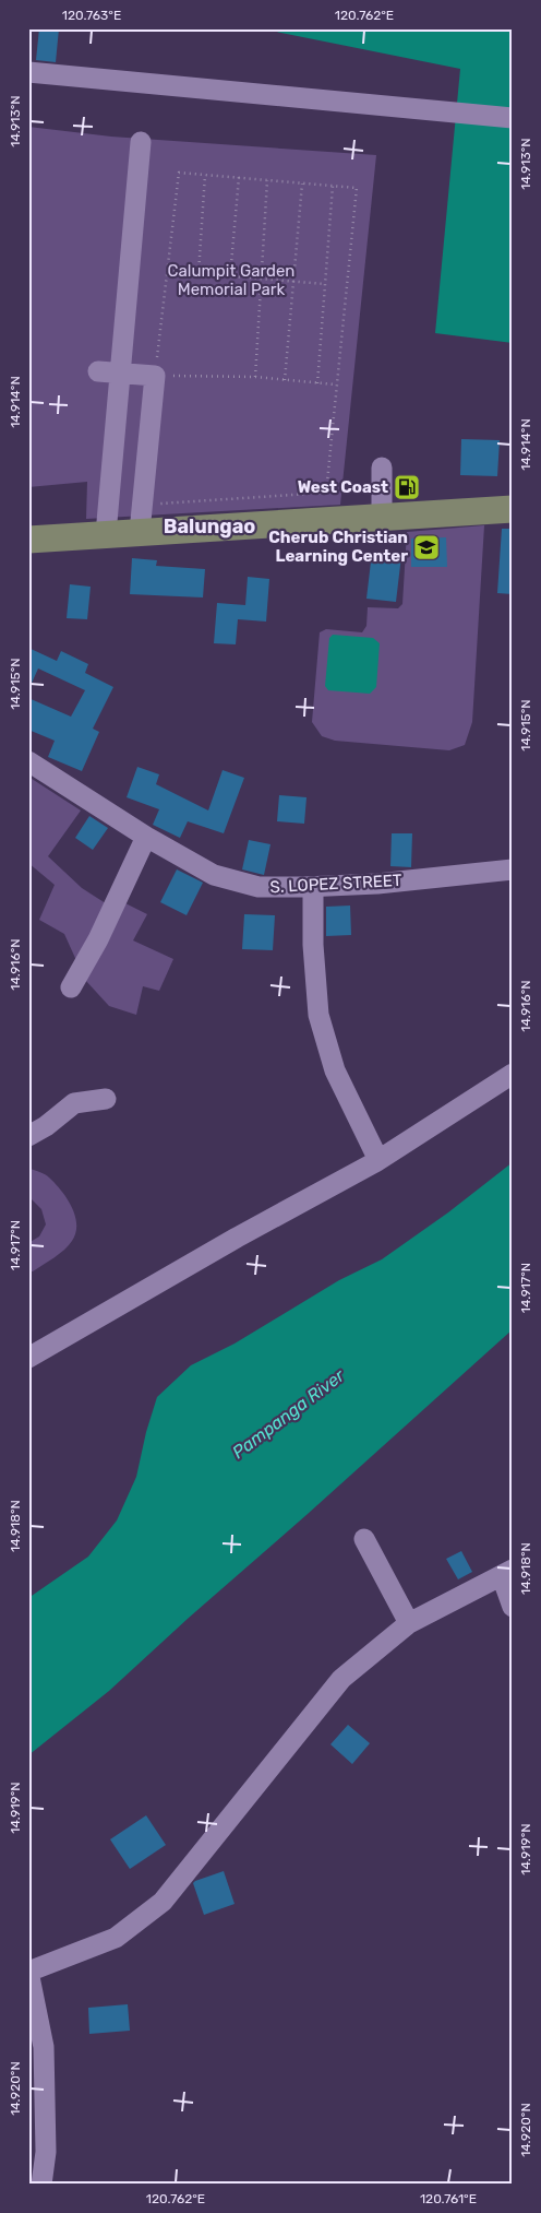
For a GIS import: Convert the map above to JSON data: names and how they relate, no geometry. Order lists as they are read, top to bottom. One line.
{"streets":{"street":["S. LOPEZ STREET"]},"districts":["Balungao"],"water":["Pampanga River"],"parks":["Calumpit Garden Memorial Park"],"places":{"fuel station":["West Coast"],"school or university":["Cherub Christian Learning Center"]},"coordinates":["120.763°E","120.762°E","14.913°N","14.914°N","14.915°N","14.916°N","14.917°N","14.918°N","14.919°N","14.920°N","120.761°E"]}
